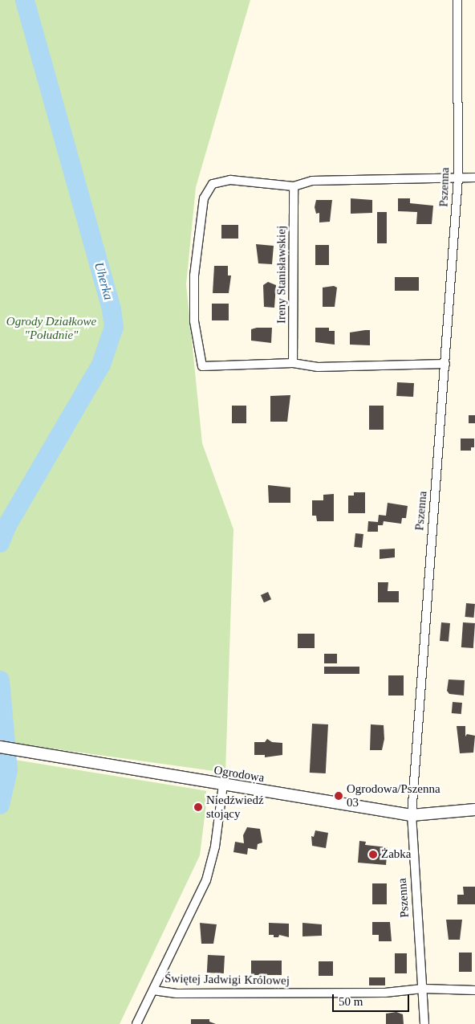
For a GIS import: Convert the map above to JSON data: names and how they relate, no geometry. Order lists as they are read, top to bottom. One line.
{"streets":{"street":["Pszenna","Ireny Stanisławskiej","Ogrodowa","Świętej Jadwigi Królowej"]},"crossings":[["Pszenna","Ogrodowa"],["Pszenna","Świętej Jadwigi Królowej"],["Ogrodowa","Świętej Jadwigi Królowej"]],"water":["Uherka"],"parks":["Ogrody Działkowe \"Południe\""],"places":["Ogrodowa/Pszenna 03","Niedźwiedź stojący","Żabka"],"scale_bar":"50 m"}
